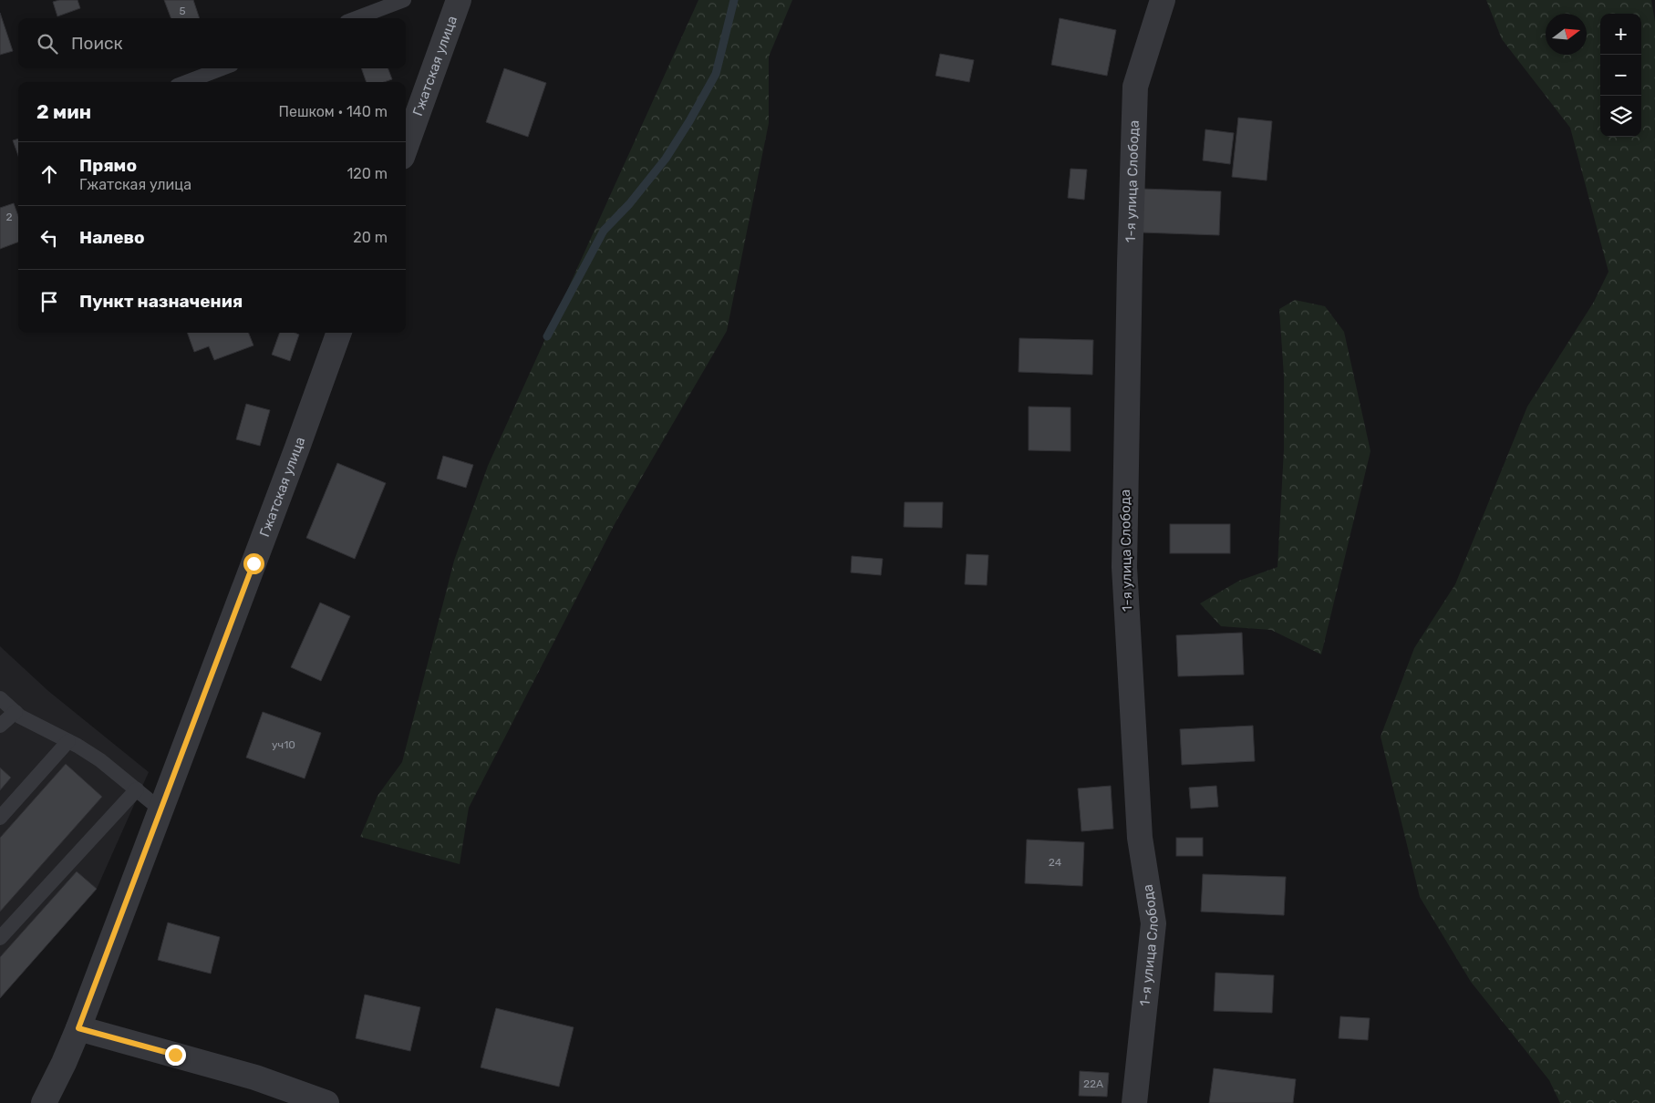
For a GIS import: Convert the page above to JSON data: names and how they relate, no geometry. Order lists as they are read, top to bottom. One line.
{"streets":{"street":["Гжатская улица","1-я улица Слобода"]},"house_numbers":["5","2","уч10","24","22А"],"north":"right","page":{"map_buttons":["+","−"],"search":"Поиск","heading":["2 мин","Пешком · 140 m"],"list":[["Прямо","Гжатская улица","120 m"],["Налево","20 m"],"Пункт назначения"]}}
